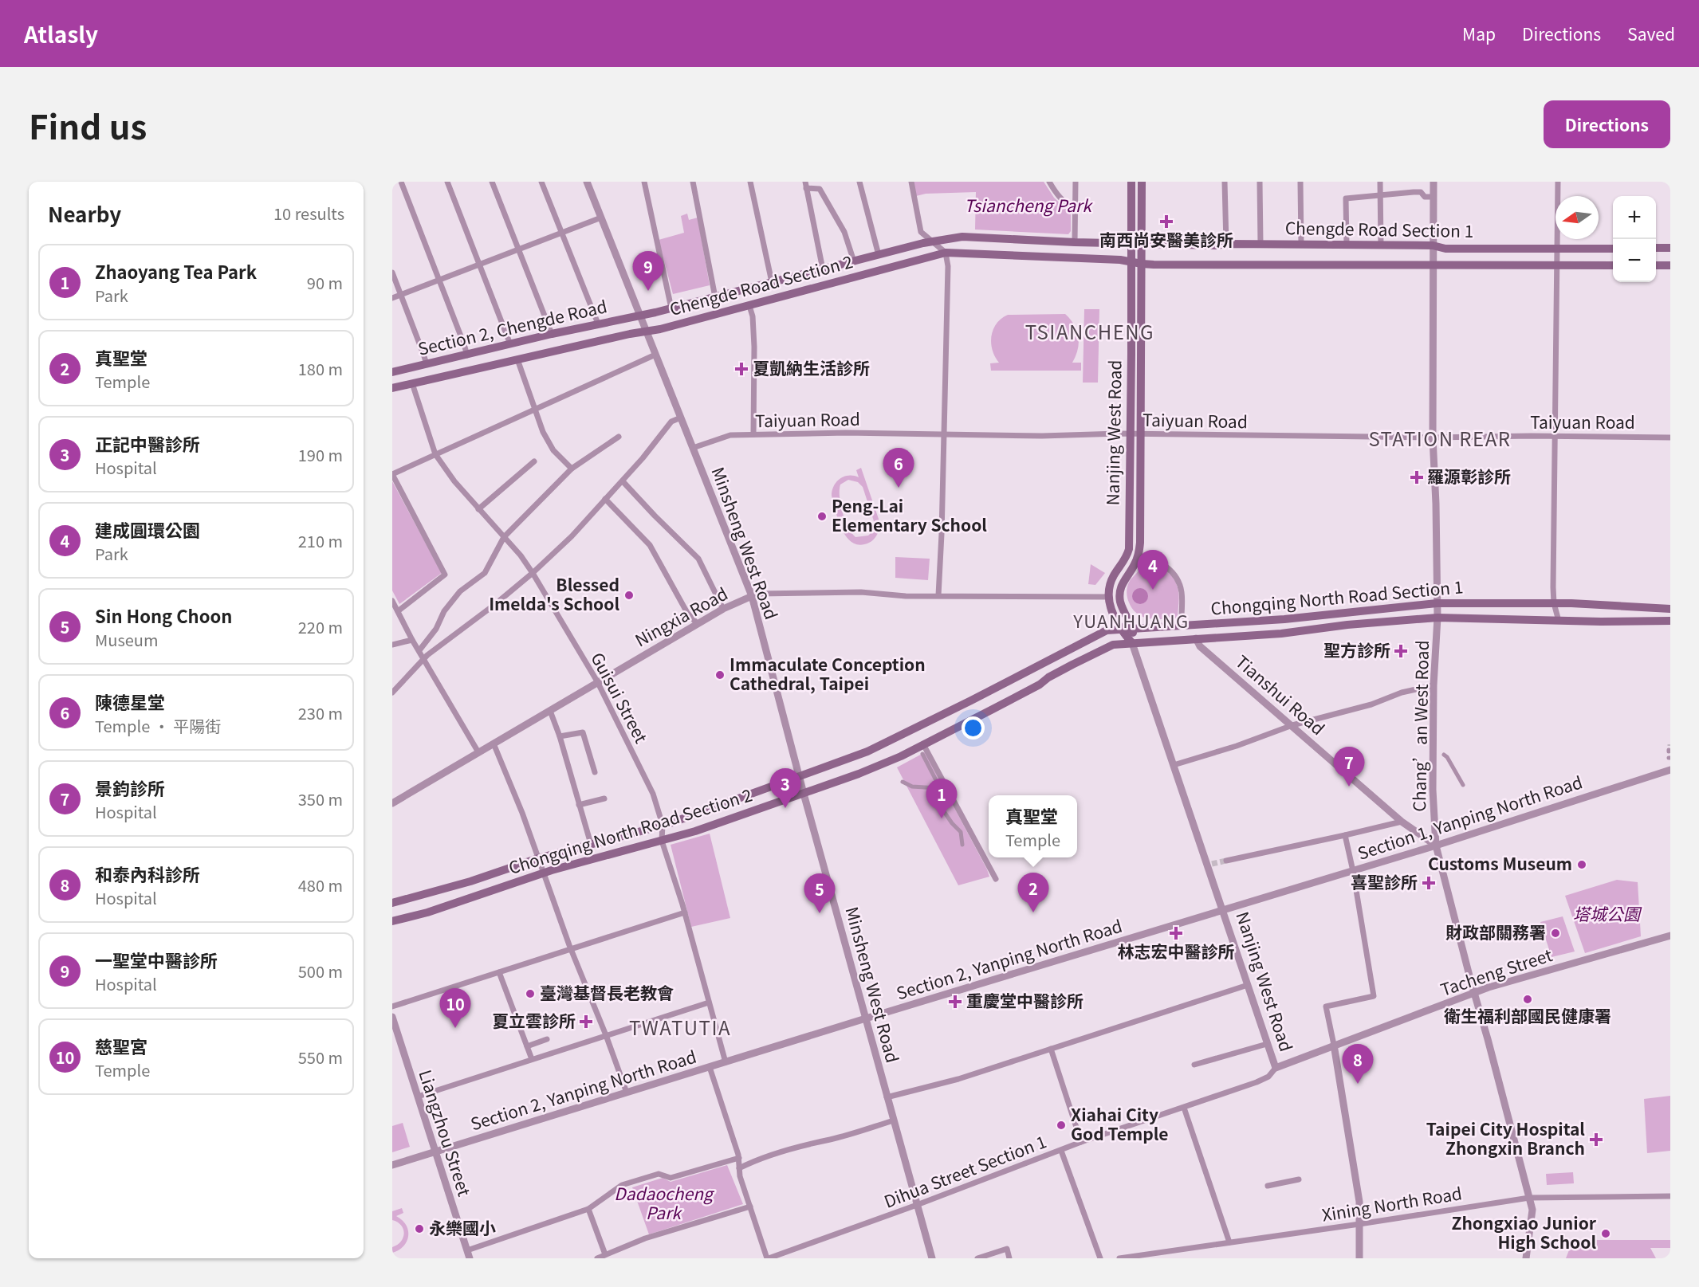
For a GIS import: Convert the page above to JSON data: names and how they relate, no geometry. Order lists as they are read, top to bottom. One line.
{"streets":{"main road":["Chengde Road Section 1","Chengde Road Section 2","Section 2, Chengde Road","Nanjing West Road","Chongqing North Road Section 1","Chongqing North Road Section 2"],"street":["Taiyuan Road","Minsheng West Road","Ningxia Road","Tianshui Road","Guisui Street","Chang’an West Road","Section 1, Yanping North Road","Section 2, Yanping North Road","Tacheng Street","Liangzhou Street","Dihua Street Section 1","Xining North Road"]},"crossings":[["Chengde Road Section 1","Chengde Road Section 2"],["Chengde Road Section 1","Nanjing West Road"],["Chengde Road Section 1","Chang’an West Road"],["Chengde Road Section 2","Section 2, Chengde Road"],["Chengde Road Section 2","Nanjing West Road"],["Chengde Road Section 2","Minsheng West Road"],["Chengde Road Section 2","Guisui Street"],["Section 2, Chengde Road","Minsheng West Road"],["Taiyuan Road","Nanjing West Road"],["Taiyuan Road","Minsheng West Road"],["Taiyuan Road","Chang’an West Road"],["Nanjing West Road","Chongqing North Road Section 1"],["Nanjing West Road","Ningxia Road"],["Nanjing West Road","Section 1, Yanping North Road"],["Nanjing West Road","Chongqing North Road Section 2"],["Nanjing West Road","Section 2, Yanping North Road"],["Nanjing West Road","Tacheng Street"],["Nanjing West Road","Dihua Street Section 1"],["Minsheng West Road","Ningxia Road"],["Minsheng West Road","Chongqing North Road Section 2"],["Minsheng West Road","Section 2, Yanping North Road"],["Minsheng West Road","Dihua Street Section 1"],["Chongqing North Road Section 1","Tianshui Road"],["Chongqing North Road Section 1","Chang’an West Road"],["Chongqing North Road Section 1","Chongqing North Road Section 2"],["Ningxia Road","Guisui Street"],["Tianshui Road","Chang’an West Road"],["Tianshui Road","Section 1, Yanping North Road"],["Guisui Street","Chongqing North Road Section 2"],["Guisui Street","Section 2, Yanping North Road"],["Chang’an West Road","Section 1, Yanping North Road"],["Chang’an West Road","Tacheng Street"],["Chang’an West Road","Xining North Road"],["Section 1, Yanping North Road","Section 2, Yanping North Road"],["Section 2, Yanping North Road","Liangzhou Street"]],"districts":["TSIANCHENG","STATION REAR","YUANHUANG","TWATUTIA"],"parks":["Tsiancheng Park","塔城公園","Dadaocheng Park"],"places":{"health":["南西尚安醫美診所","夏凱納生活診所","羅源彰診所","聖方診所","喜聖診所","林志宏中醫診所","重慶堂中醫診所","夏立雲診所","Taipei City Hospital Zhongxin Branch"],"other":["Peng-Lai Elementary School","Blessed Imelda's School","Immaculate Conception Cathedral, Taipei","Customs Museum","財政部關務署","臺灣基督長老教會","衛生福利部國民健康署","Xiahai City God Temple","永樂國小","Zhongxiao Junior High School"]},"north":"left","page":{"header":"Atlasly","nav":["Map","Directions","Saved"],"title":"Find us","buttons":"Directions","heading":["Nearby","10 results"],"map_buttons":["+","−"],"list":[{"mark":"1","name":"Zhaoyang Tea Park","note":"Park","value":"90 m"},{"mark":"2","name":"真聖堂","note":"Temple","value":"180 m"},{"mark":"3","name":"正記中醫診所","note":"Hospital","value":"190 m"},{"mark":"4","name":"建成圓環公園","note":"Park","value":"210 m"},{"mark":"5","name":"Sin Hong Choon","note":"Museum","value":"220 m"},{"mark":"6","name":"陳德星堂","note":"Temple · 平陽街","value":"230 m"},{"mark":"7","name":"景鈞診所","note":"Hospital","value":"350 m"},{"mark":"8","name":"和泰內科診所","note":"Hospital","value":"480 m"},{"mark":"9","name":"一聖堂中醫診所","note":"Hospital","value":"500 m"},{"mark":"10","name":"慈聖宮","note":"Temple","value":"550 m"}],"pins":["9","6","4","7","3","1","2","5","10","8"],"popup":["真聖堂","Temple"]}}
